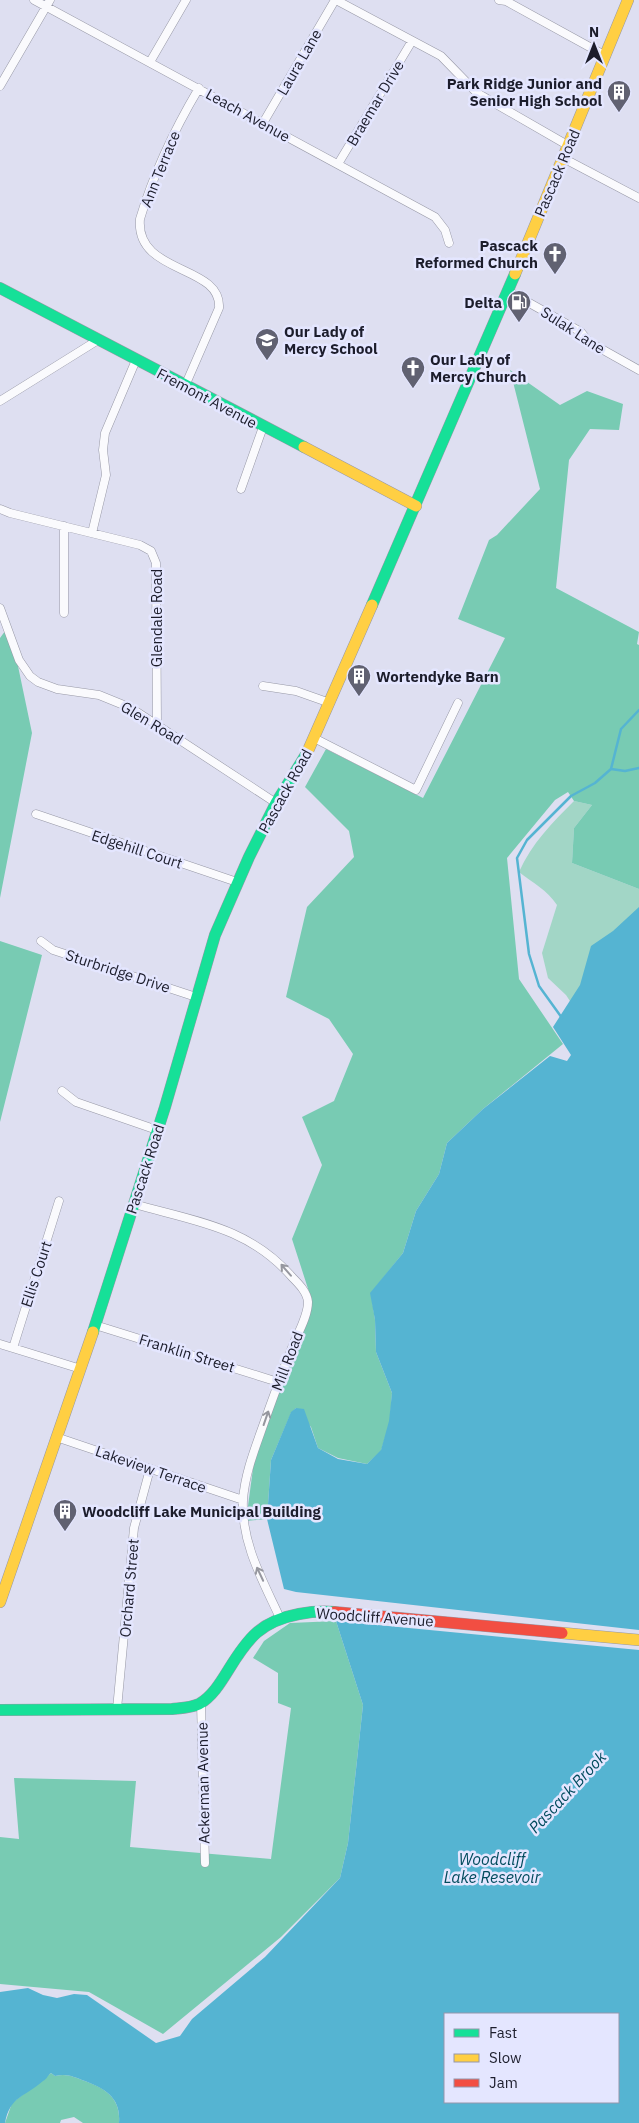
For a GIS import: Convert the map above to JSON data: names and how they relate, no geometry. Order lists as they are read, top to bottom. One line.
{"streets":{"street":["Laura Lane","Braemar Drive","Leach Avenue","Ann Terrace","Pascack Road","Sulak Lane","Fremont Avenue","Glendale Road","Glen Road","Edgehill Court","Sturbridge Drive","Ellis Court","Franklin Street","Mill Road","Lakeview Terrace","Orchard Street","Woodcliff Avenue","Ackerman Avenue"]},"crossings":[["Laura Lane","Leach Avenue"],["Braemar Drive","Leach Avenue"],["Leach Avenue","Ann Terrace"],["Ann Terrace","Fremont Avenue"],["Pascack Road","Sulak Lane"],["Pascack Road","Fremont Avenue"],["Pascack Road","Glen Road"],["Pascack Road","Edgehill Court"],["Pascack Road","Sturbridge Drive"],["Pascack Road","Franklin Street"],["Pascack Road","Mill Road"],["Pascack Road","Lakeview Terrace"],["Glendale Road","Glen Road"],["Franklin Street","Mill Road"],["Mill Road","Lakeview Terrace"],["Mill Road","Woodcliff Avenue"],["Lakeview Terrace","Orchard Street"],["Woodcliff Avenue","Ackerman Avenue"]],"one_way":["Mill Road"],"water":["Pascack Brook","Woodcliff Lake Resevoir"],"places":{"building":["Park Ridge Junior and Senior High School","Wortendyke Barn","Woodcliff Lake Municipal Building"],"church":["Pascack Reformed Church","Our Lady of Mercy Church"],"fuel station":["Delta"],"school or university":["Our Lady of Mercy School"]},"legend":["Fast","Slow","Jam"],"north":"top"}
